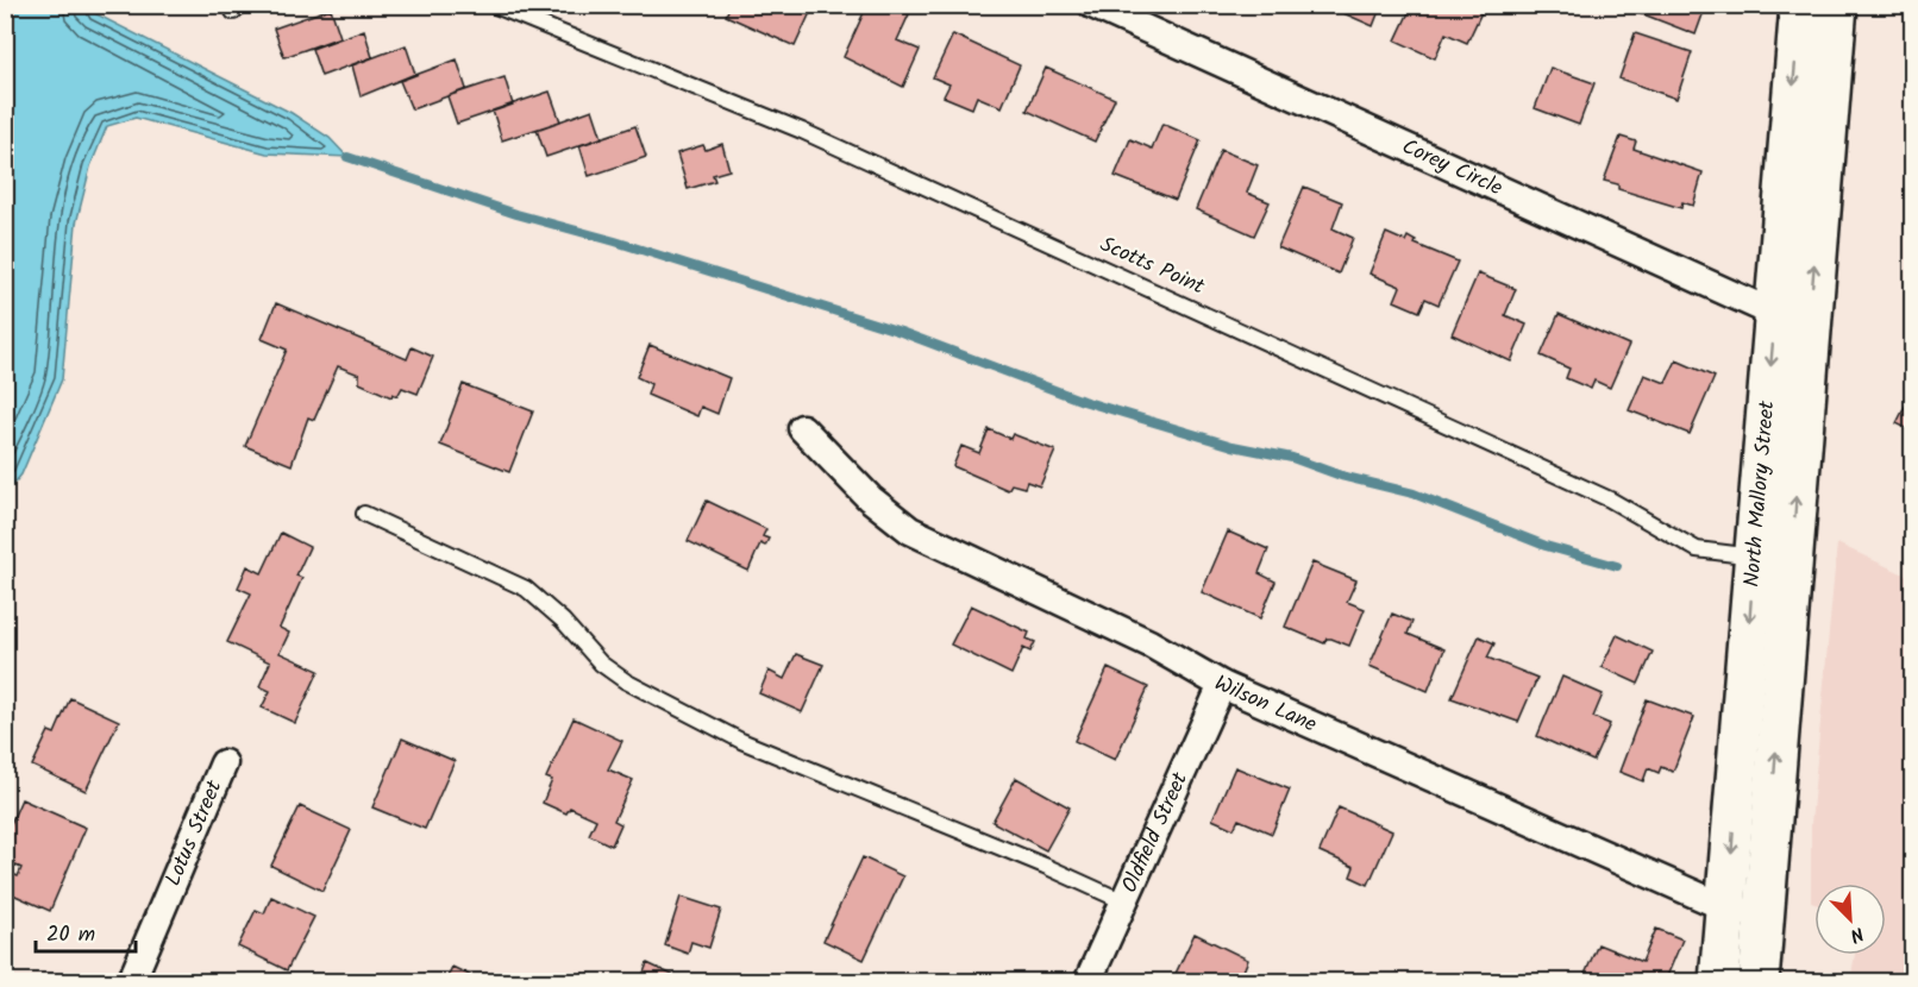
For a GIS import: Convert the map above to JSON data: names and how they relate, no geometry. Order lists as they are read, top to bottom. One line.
{"streets":{"main road":["North Mallory Street"],"street":["Corey Circle","Wilson Lane","Lotus Street","Oldfield Street"],"lane":["Scotts Point"]},"crossings":[["Corey Circle","North Mallory Street"],["Scotts Point","North Mallory Street"],["North Mallory Street","Wilson Lane"],["Wilson Lane","Oldfield Street"]],"scale_bar":"20 m","north":"bottom right"}
